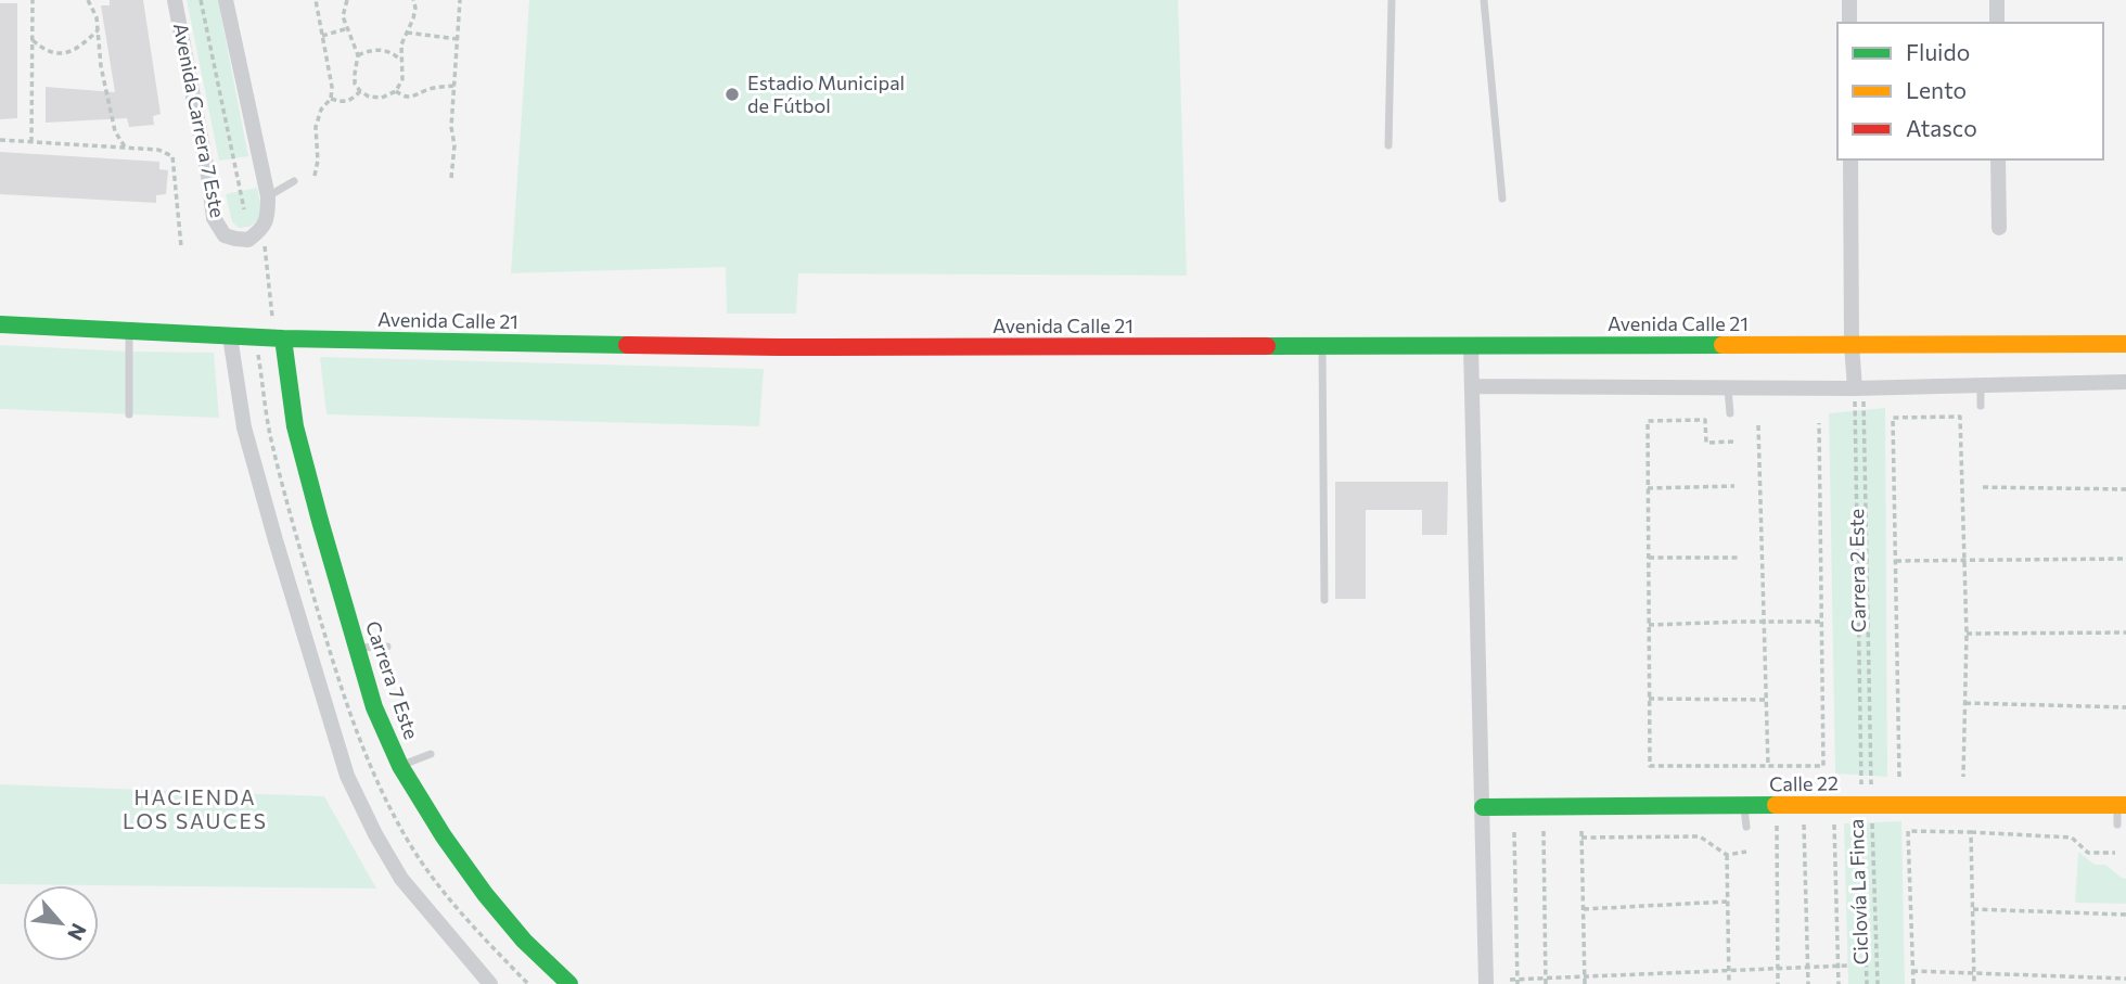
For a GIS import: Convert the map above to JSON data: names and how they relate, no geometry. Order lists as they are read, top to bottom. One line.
{"streets":{"street":["Avenida Carrera 7 Este","Avenida Calle 21","Carrera 7 Este","Calle 22"],"path":["Carrera 2 Este","Ciclovía La Finca"]},"crossings":[["Avenida Calle 21","Carrera 7 Este"],["Carrera 2 Este","Calle 22"],["Carrera 2 Este","Ciclovía La Finca"],["Calle 22","Ciclovía La Finca"]],"districts":["HACIENDA LOS SAUCES"],"places":["Estadio Municipal de Fútbol"],"legend":["Fluido","Lento","Atasco"],"north":"bottom right"}
